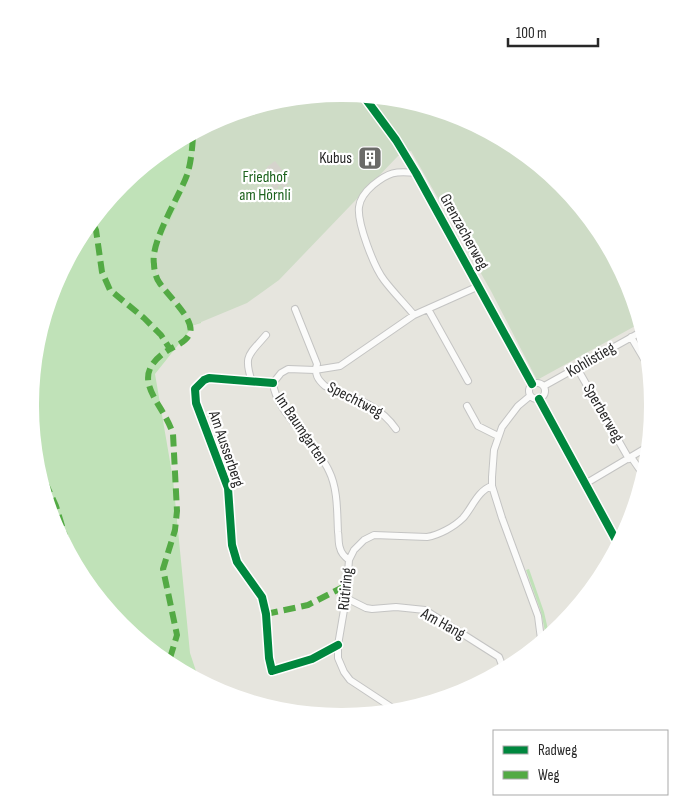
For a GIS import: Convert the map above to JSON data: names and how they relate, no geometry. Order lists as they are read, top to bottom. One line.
{"streets":{"street":["Grenzacherweg","Kohlistieg","Spechtweg","Sperberweg","Im Baumgarten","Am Ausserberg","Rütiring","Am Hang"]},"crossings":[["Grenzacherweg","Kohlistieg"],["Kohlistieg","Sperberweg"],["Im Baumgarten","Am Ausserberg"],["Im Baumgarten","Rütiring"],["Am Ausserberg","Rütiring"],["Rütiring","Am Hang"]],"parks":["Friedhof am Hörnli"],"places":{"building":["Kubus"]},"legend":["Radweg","Weg"],"scale_bar":"100 m"}
